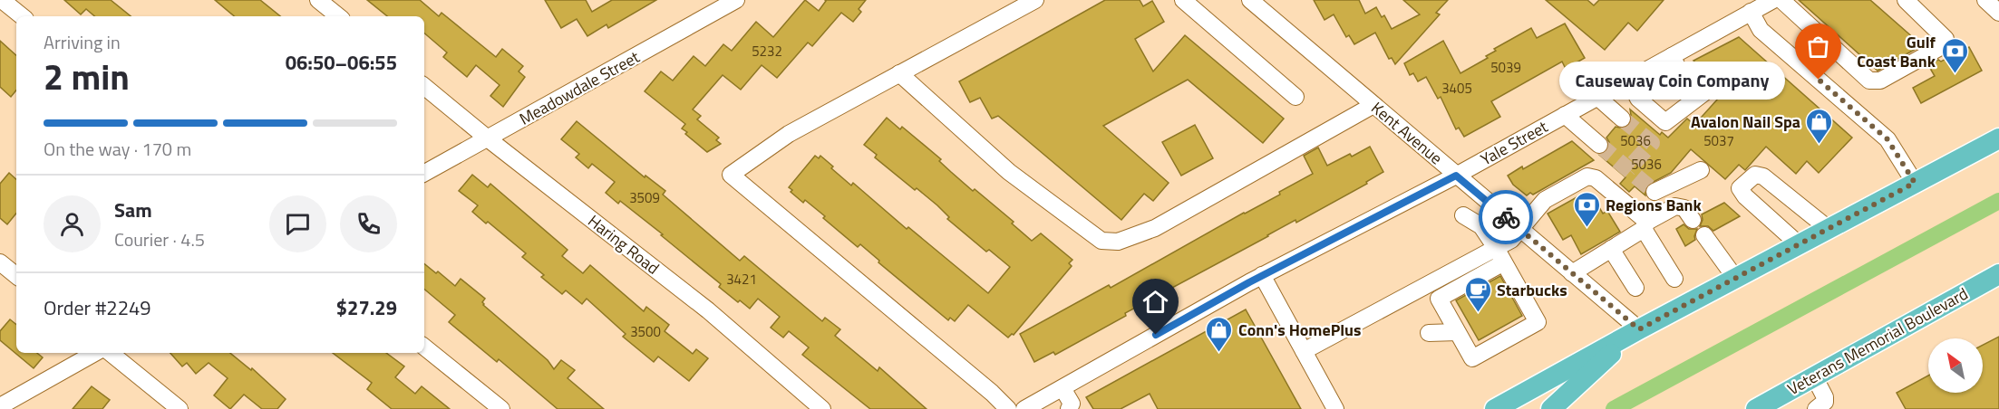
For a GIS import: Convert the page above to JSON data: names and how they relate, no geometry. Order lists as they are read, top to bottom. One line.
{"streets":{"main road":["Veterans Memorial Boulevard"],"street":["Meadowdale Street","Kent Avenue","Yale Street","Haring Road"]},"crossings":[["Meadowdale Street","Haring Road"],["Kent Avenue","Yale Street"]],"places":{"bank":["Gulf Coast Bank","Regions Bank"],"other":["Causeway Coin Company"],"shop":["Avalon Nail Spa","Conn's HomePlus"],"cafe":["Starbucks"]},"house_numbers":["5232","5039","3405","5036","5037","5036","3509","3421","3500"],"north":"top left","page":{"heading":["2 min","Arriving in","06:50–06:55"],"panel":["Sam","Courier · 4.5","Order #2249","$27.29"],"bubble":"Causeway Coin Company","bar":"On the way · 170 m"}}
